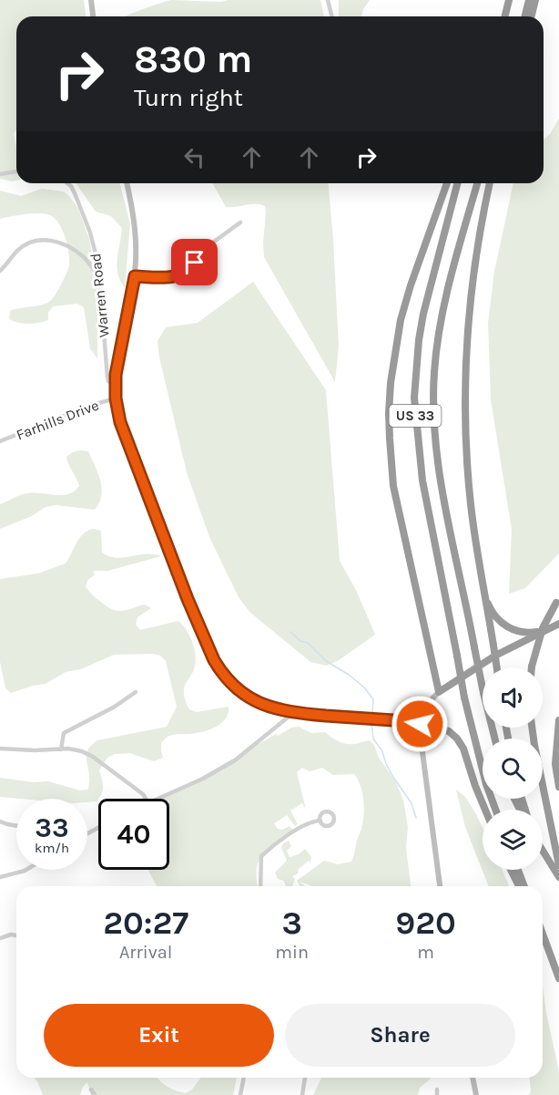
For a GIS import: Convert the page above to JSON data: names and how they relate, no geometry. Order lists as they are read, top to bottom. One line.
{"streets":{"highway":["US 33"],"street":["Warren Road","Farhills Drive"]},"page":{"turn":["830 m","Turn right"],"speed":"33 km/h","limit":"40","eta":["20:27","Arrival","3","min","920","m"],"buttons":["Exit","Share"]}}
